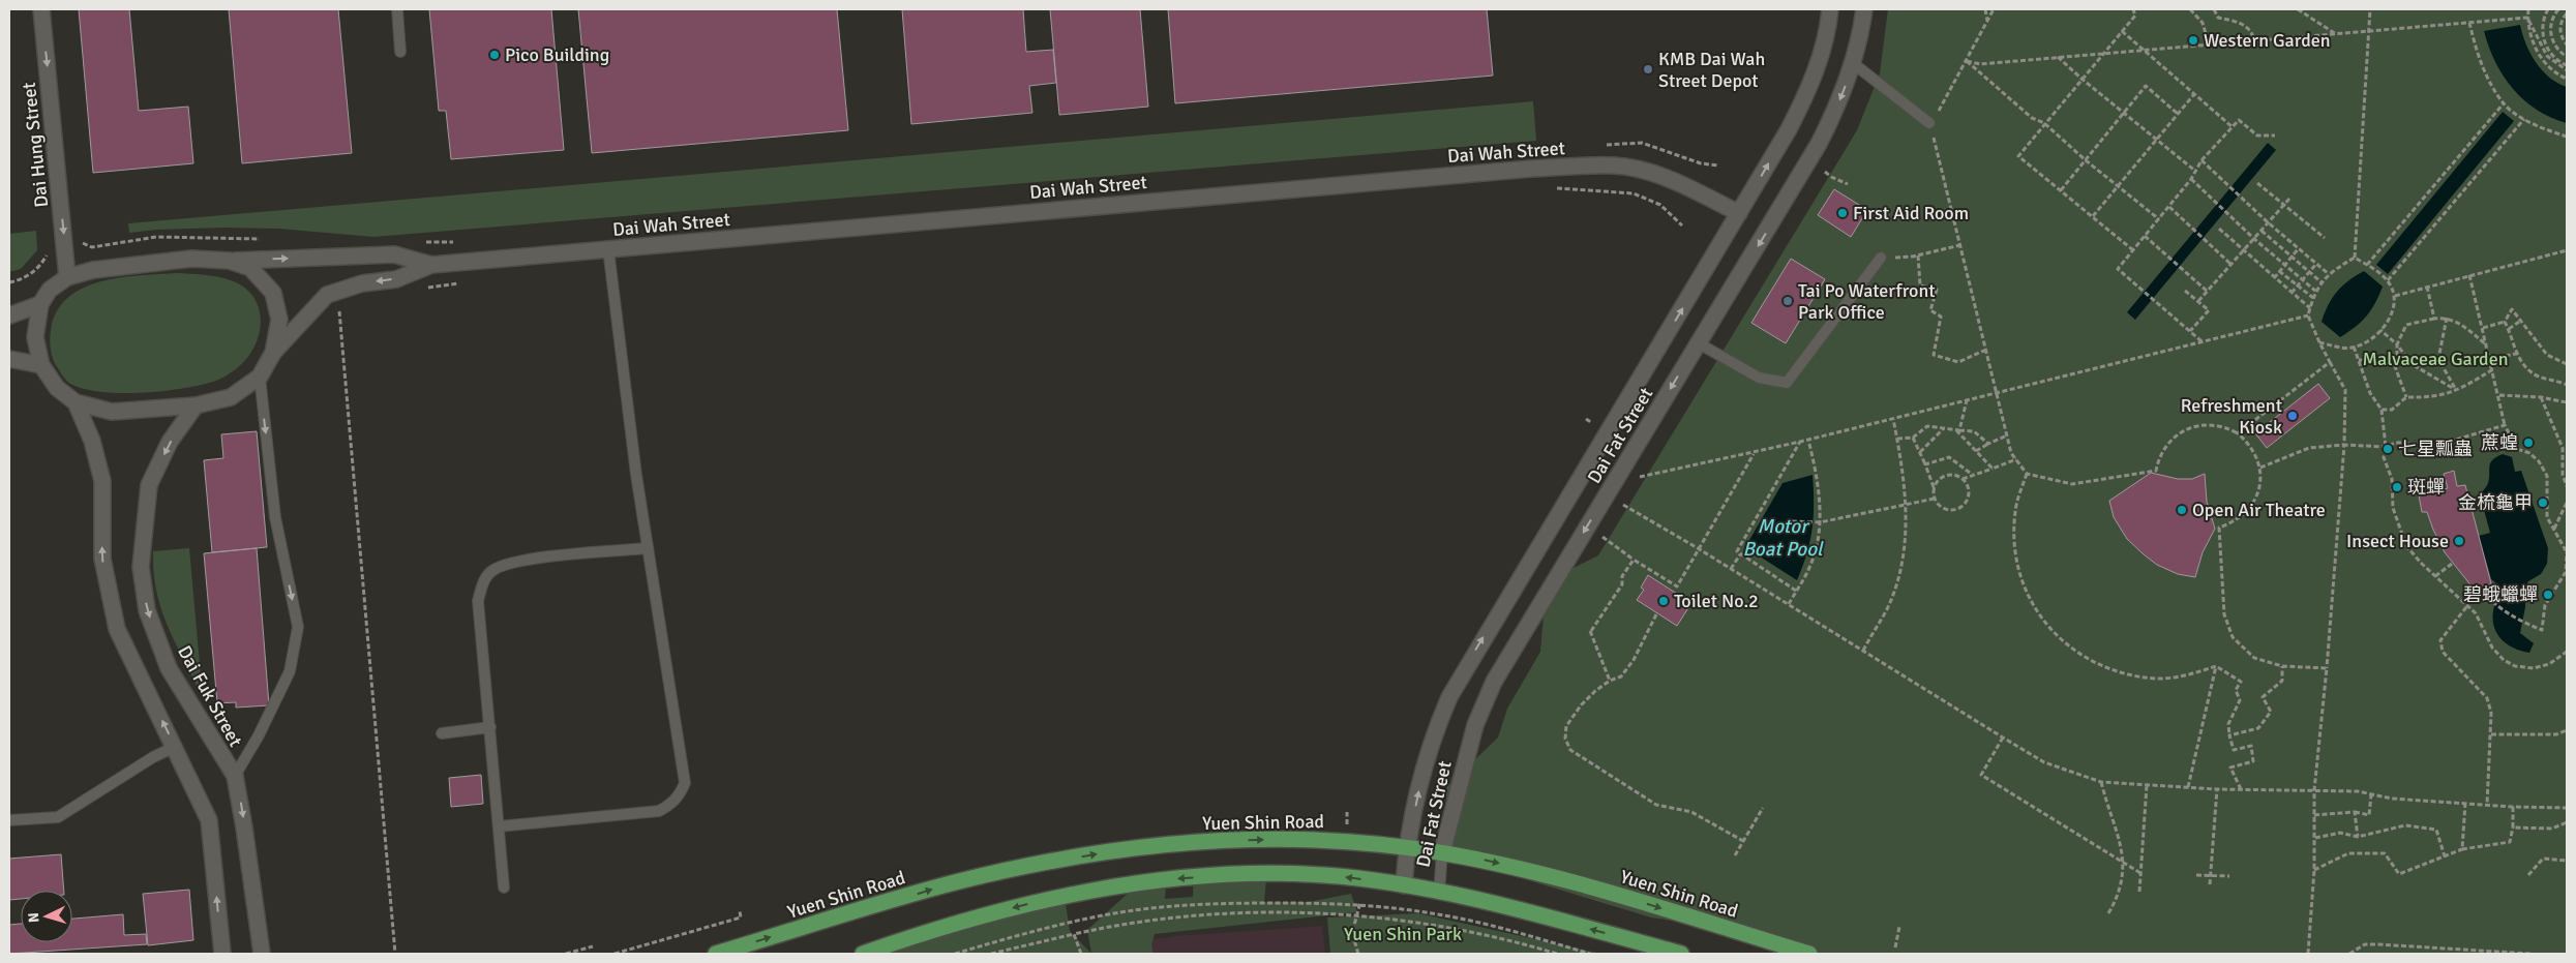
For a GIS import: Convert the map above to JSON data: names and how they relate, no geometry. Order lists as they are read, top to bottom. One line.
{"streets":{"main road":["Yuen Shin Road"],"street":["Dai Hung Street","Dai Wah Street","Dai Fat Street","Dai Fuk Street"]},"crossings":[["Dai Hung Street","Dai Wah Street"],["Dai Wah Street","Dai Fat Street"],["Dai Fat Street","Yuen Shin Road"]],"one_way":["Dai Hung Street"],"water":["Motor Boat Pool"],"parks":["Malvaceae Garden","Yuen Shin Park"],"places":["Western Garden","Pico Building","KMB Dai Wah Street Depot","First Aid Room","Tai Po Waterfront Park Office","Refreshment Kiosk","蔗蝗","七星瓢蟲","斑蟬","金梳龜甲","Open Air Theatre","Insect House","碧蛾蠟蟬","Toilet No.2"],"north":"left"}
